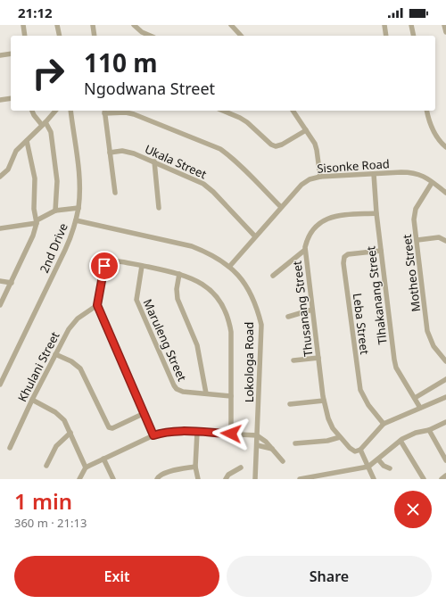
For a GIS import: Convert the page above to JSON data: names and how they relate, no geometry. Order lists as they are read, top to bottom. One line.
{"streets":{"street":["Ukala Street","Sisonke Road","2nd Drive","Motheo Street","Tlhakanang Street","Thusanang Street","Leba Street","Maruleng Street","Lokologa Road","Khulani Street"]},"crossings":[["Ukala Street","Sisonke Road"],["Sisonke Road","Motheo Street"],["Sisonke Road","Tlhakanang Street"],["Sisonke Road","Lokologa Road"],["2nd Drive","Lokologa Road"],["Tlhakanang Street","Thusanang Street"],["Tlhakanang Street","Leba Street"]],"page":{"status":"21:12","turn":["110 m","Ngodwana Street"],"heading":["1 min","360 m · 21:13"],"buttons":["Exit","Share"]}}
